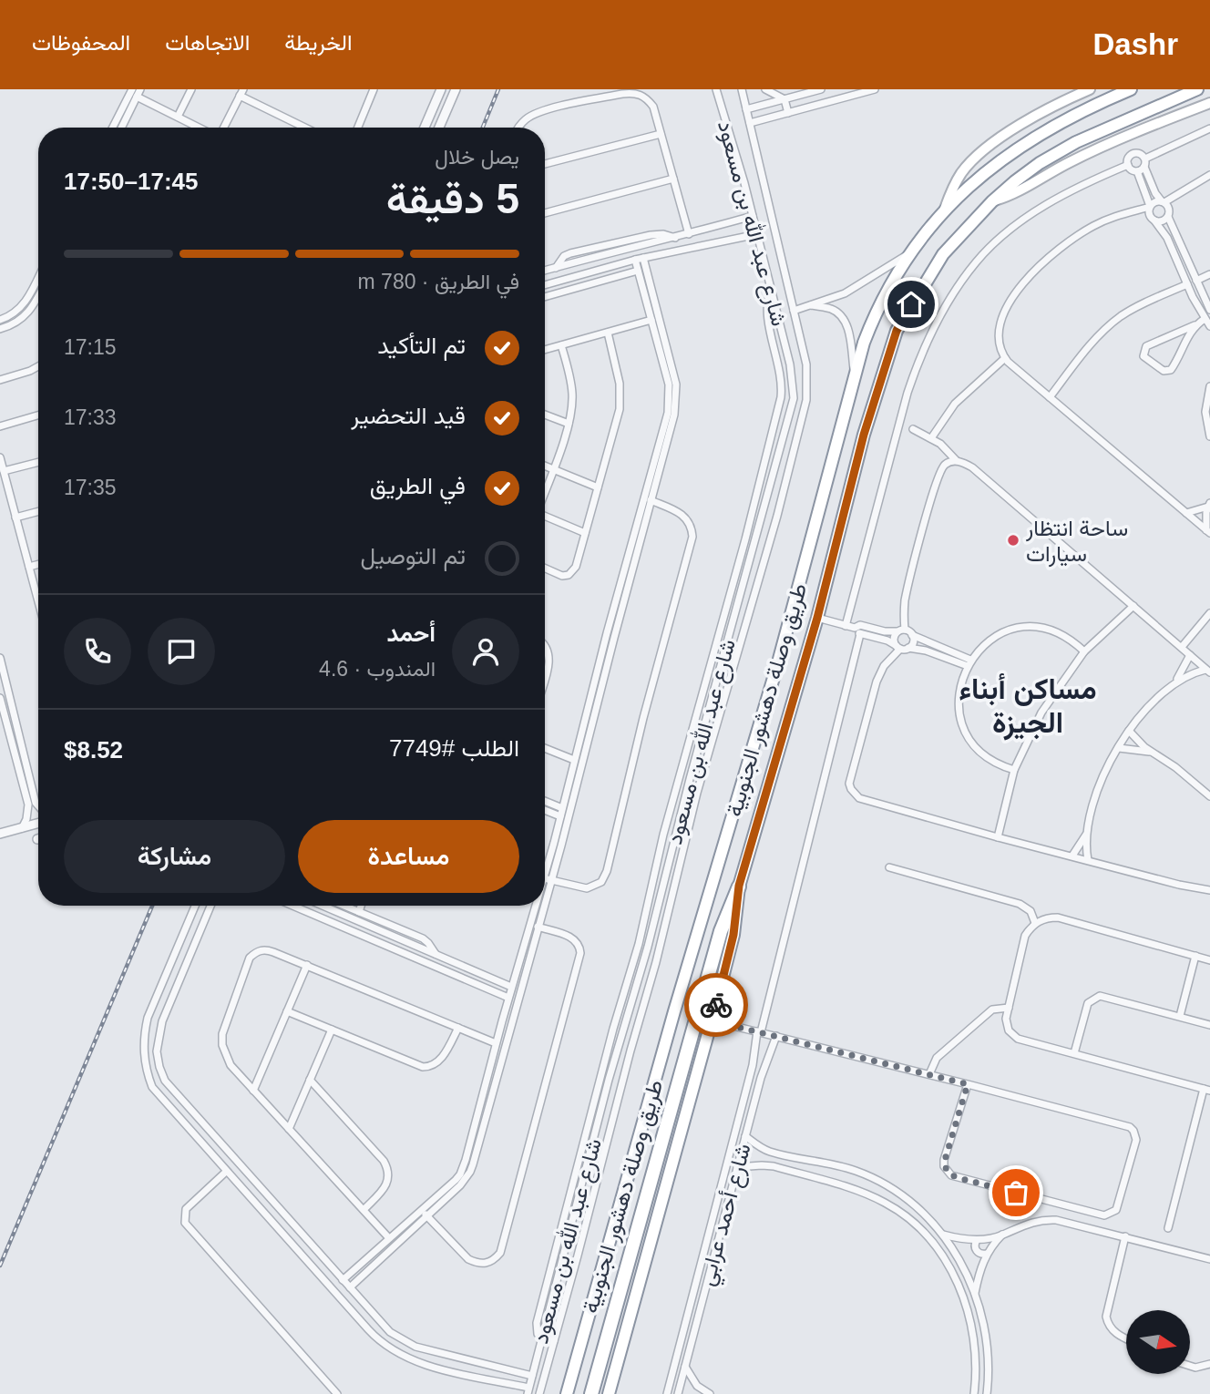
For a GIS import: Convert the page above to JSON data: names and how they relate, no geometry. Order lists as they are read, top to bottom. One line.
{"streets":{"highway":["طريق وصلة دهشور الجنوبية"],"street":["شارع عبد الله بن مسعود","شارع أحمد عرابي"]},"districts":["مساكن أبناء الجيزة"],"places":["ساحة انتظار سيارات"],"north":"right","page":{"header":"Dashr","nav":["الخريطة","الاتجاهات","المحفوظات"],"heading":["5 دقيقة","يصل خلال","17:45–17:50"],"panel":["أحمد","المندوب · 4.6","الطلب #7749","$8.52"],"bar":"في الطريق · 780 m","list":[["تم التأكيد","17:15"],["قيد التحضير","17:33"],["في الطريق","17:35"],"تم التوصيل"],"buttons":["مساعدة","مشاركة"]}}
